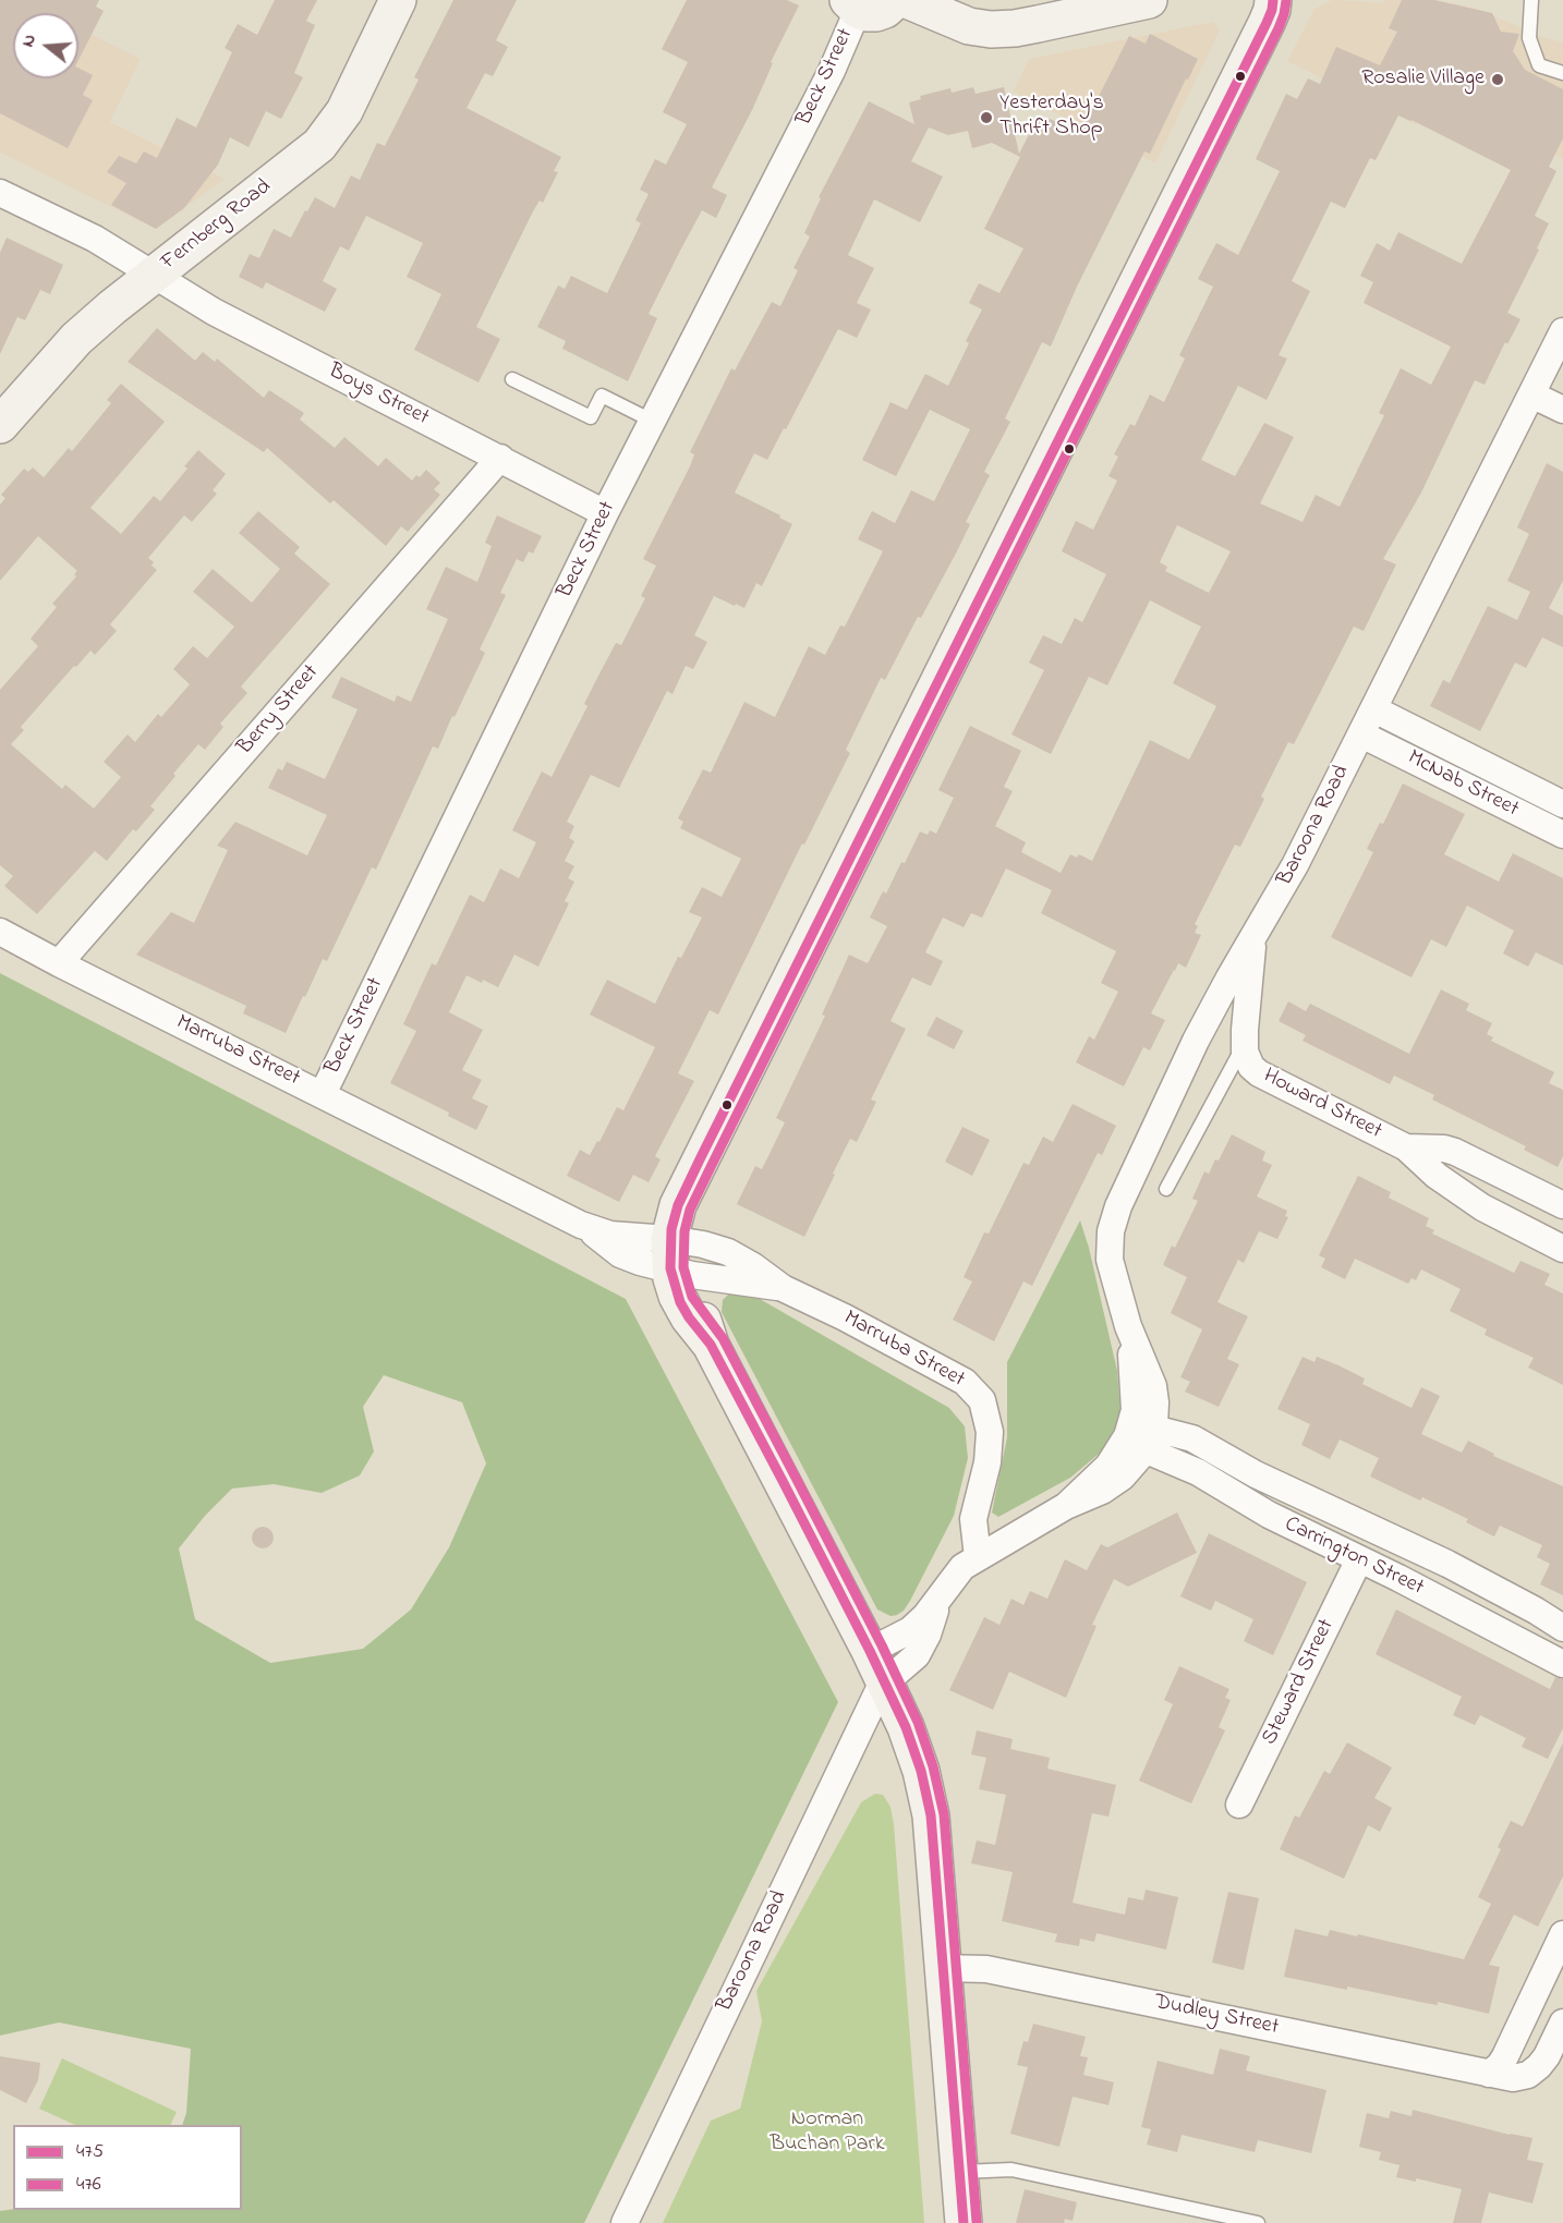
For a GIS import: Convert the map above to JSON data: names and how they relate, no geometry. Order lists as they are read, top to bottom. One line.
{"streets":{"street":["Beck Street","Fernberg Road","Boys Street","Berry Street","McNab Street","Baroona Road","Marruba Street","Howard Street","Carrington Street","Steward Street","Dudley Street"]},"crossings":[["Beck Street","Boys Street"],["Beck Street","Marruba Street"],["Fernberg Road","Boys Street"],["Boys Street","Berry Street"],["Berry Street","Marruba Street"],["McNab Street","Baroona Road"],["Baroona Road","Marruba Street"],["Baroona Road","Howard Street"],["Baroona Road","Carrington Street"],["Carrington Street","Steward Street"]],"parks":["Norman Buchan Park"],"places":["Rosalie Village","Yesterday's Thrift Shop"],"lines":["transit line 475","transit line 476"],"legend":["475","476"],"north":"left"}
